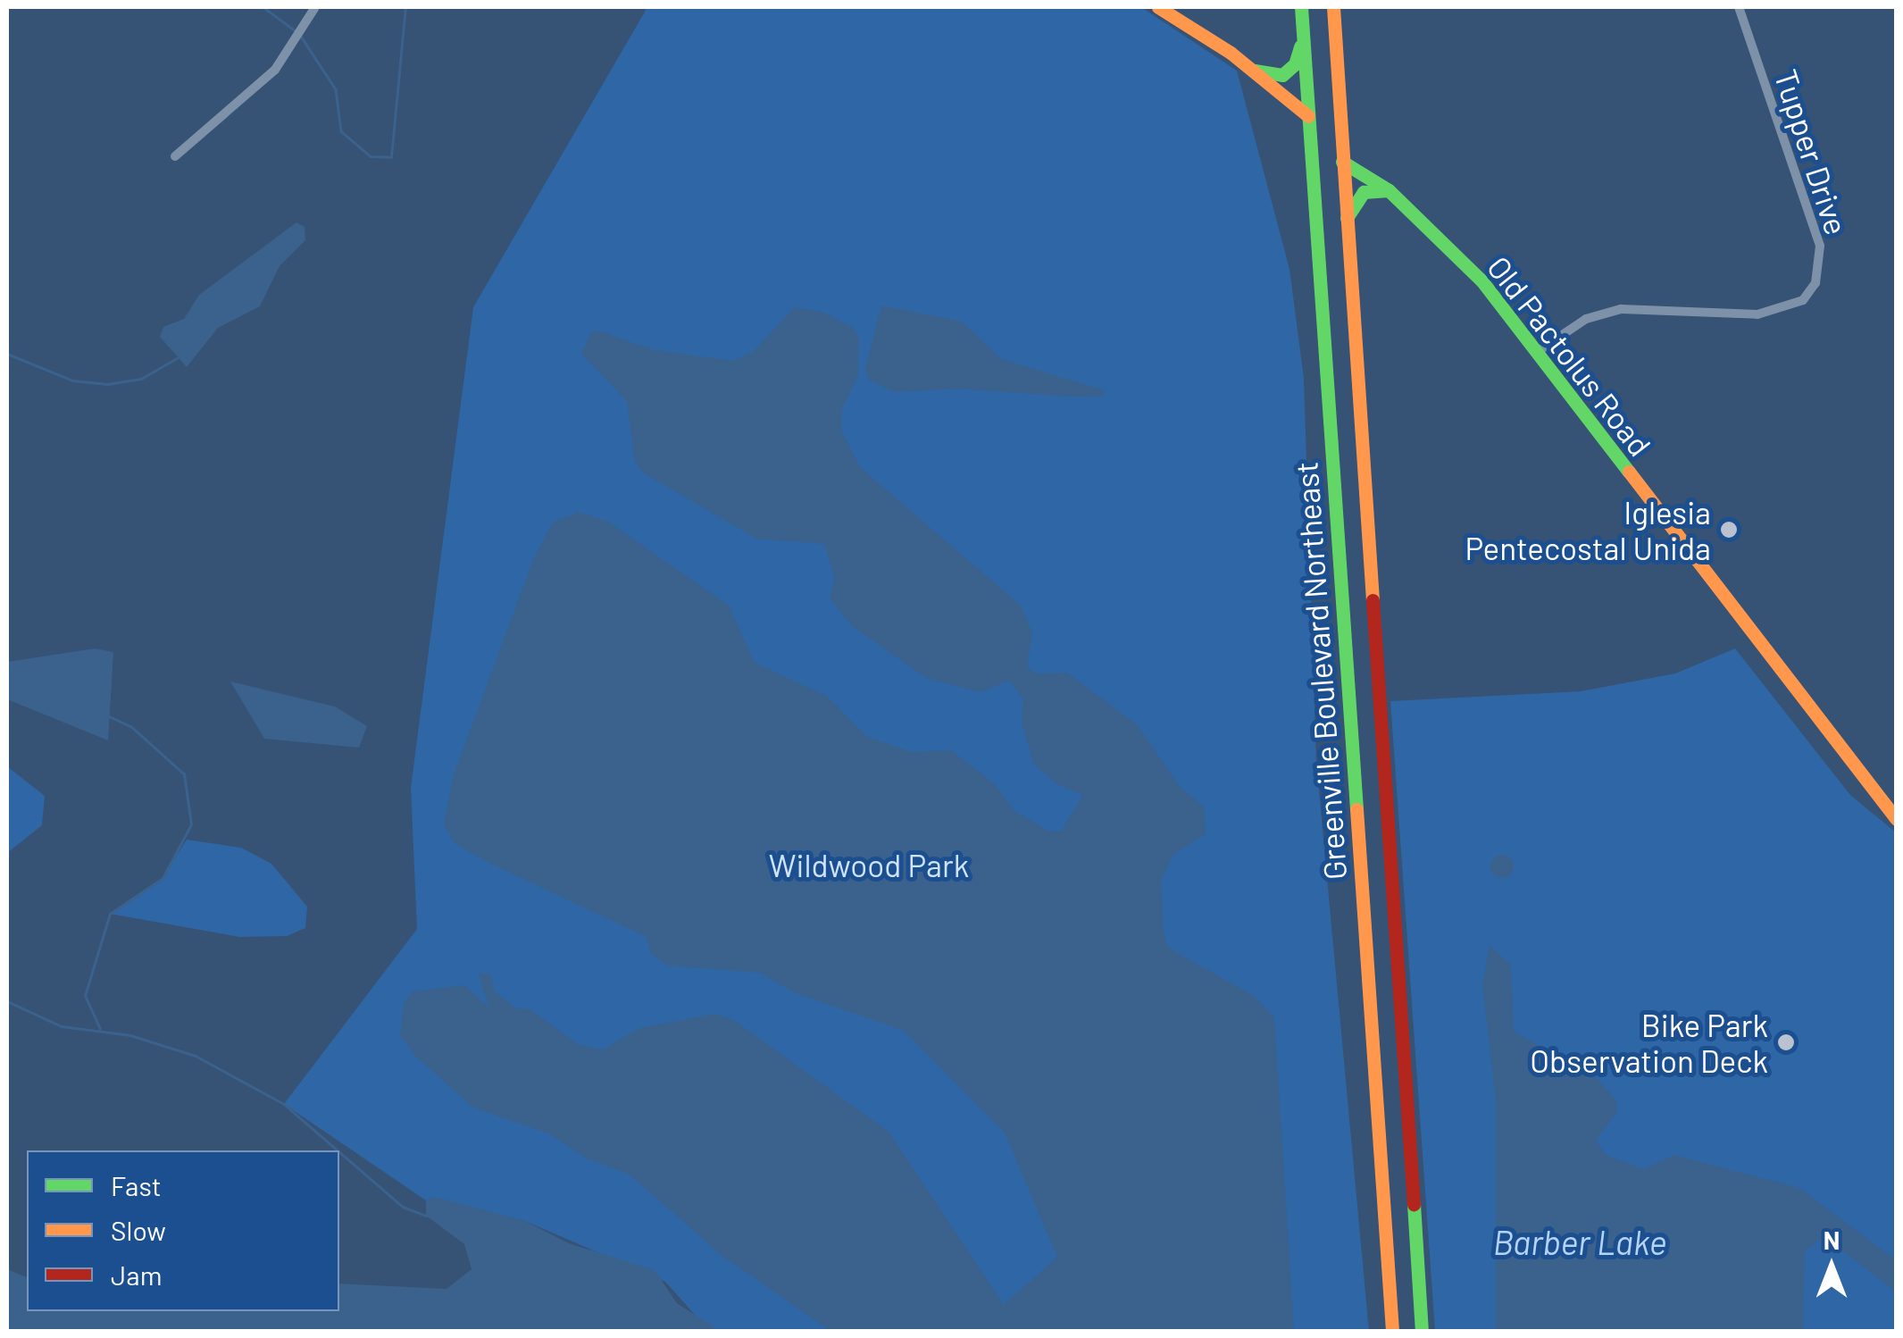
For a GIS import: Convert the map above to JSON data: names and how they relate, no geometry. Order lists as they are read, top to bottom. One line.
{"streets":{"main road":["Old Pactolus Road","Greenville Boulevard Northeast"],"street":["Tupper Drive"]},"crossings":[["Tupper Drive","Old Pactolus Road"],["Old Pactolus Road","Greenville Boulevard Northeast"]],"water":["Barber Lake"],"parks":["Wildwood Park"],"places":["Iglesia Pentecostal Unida","Bike Park Observation Deck"],"legend":["Fast","Slow","Jam"],"north":"top"}
